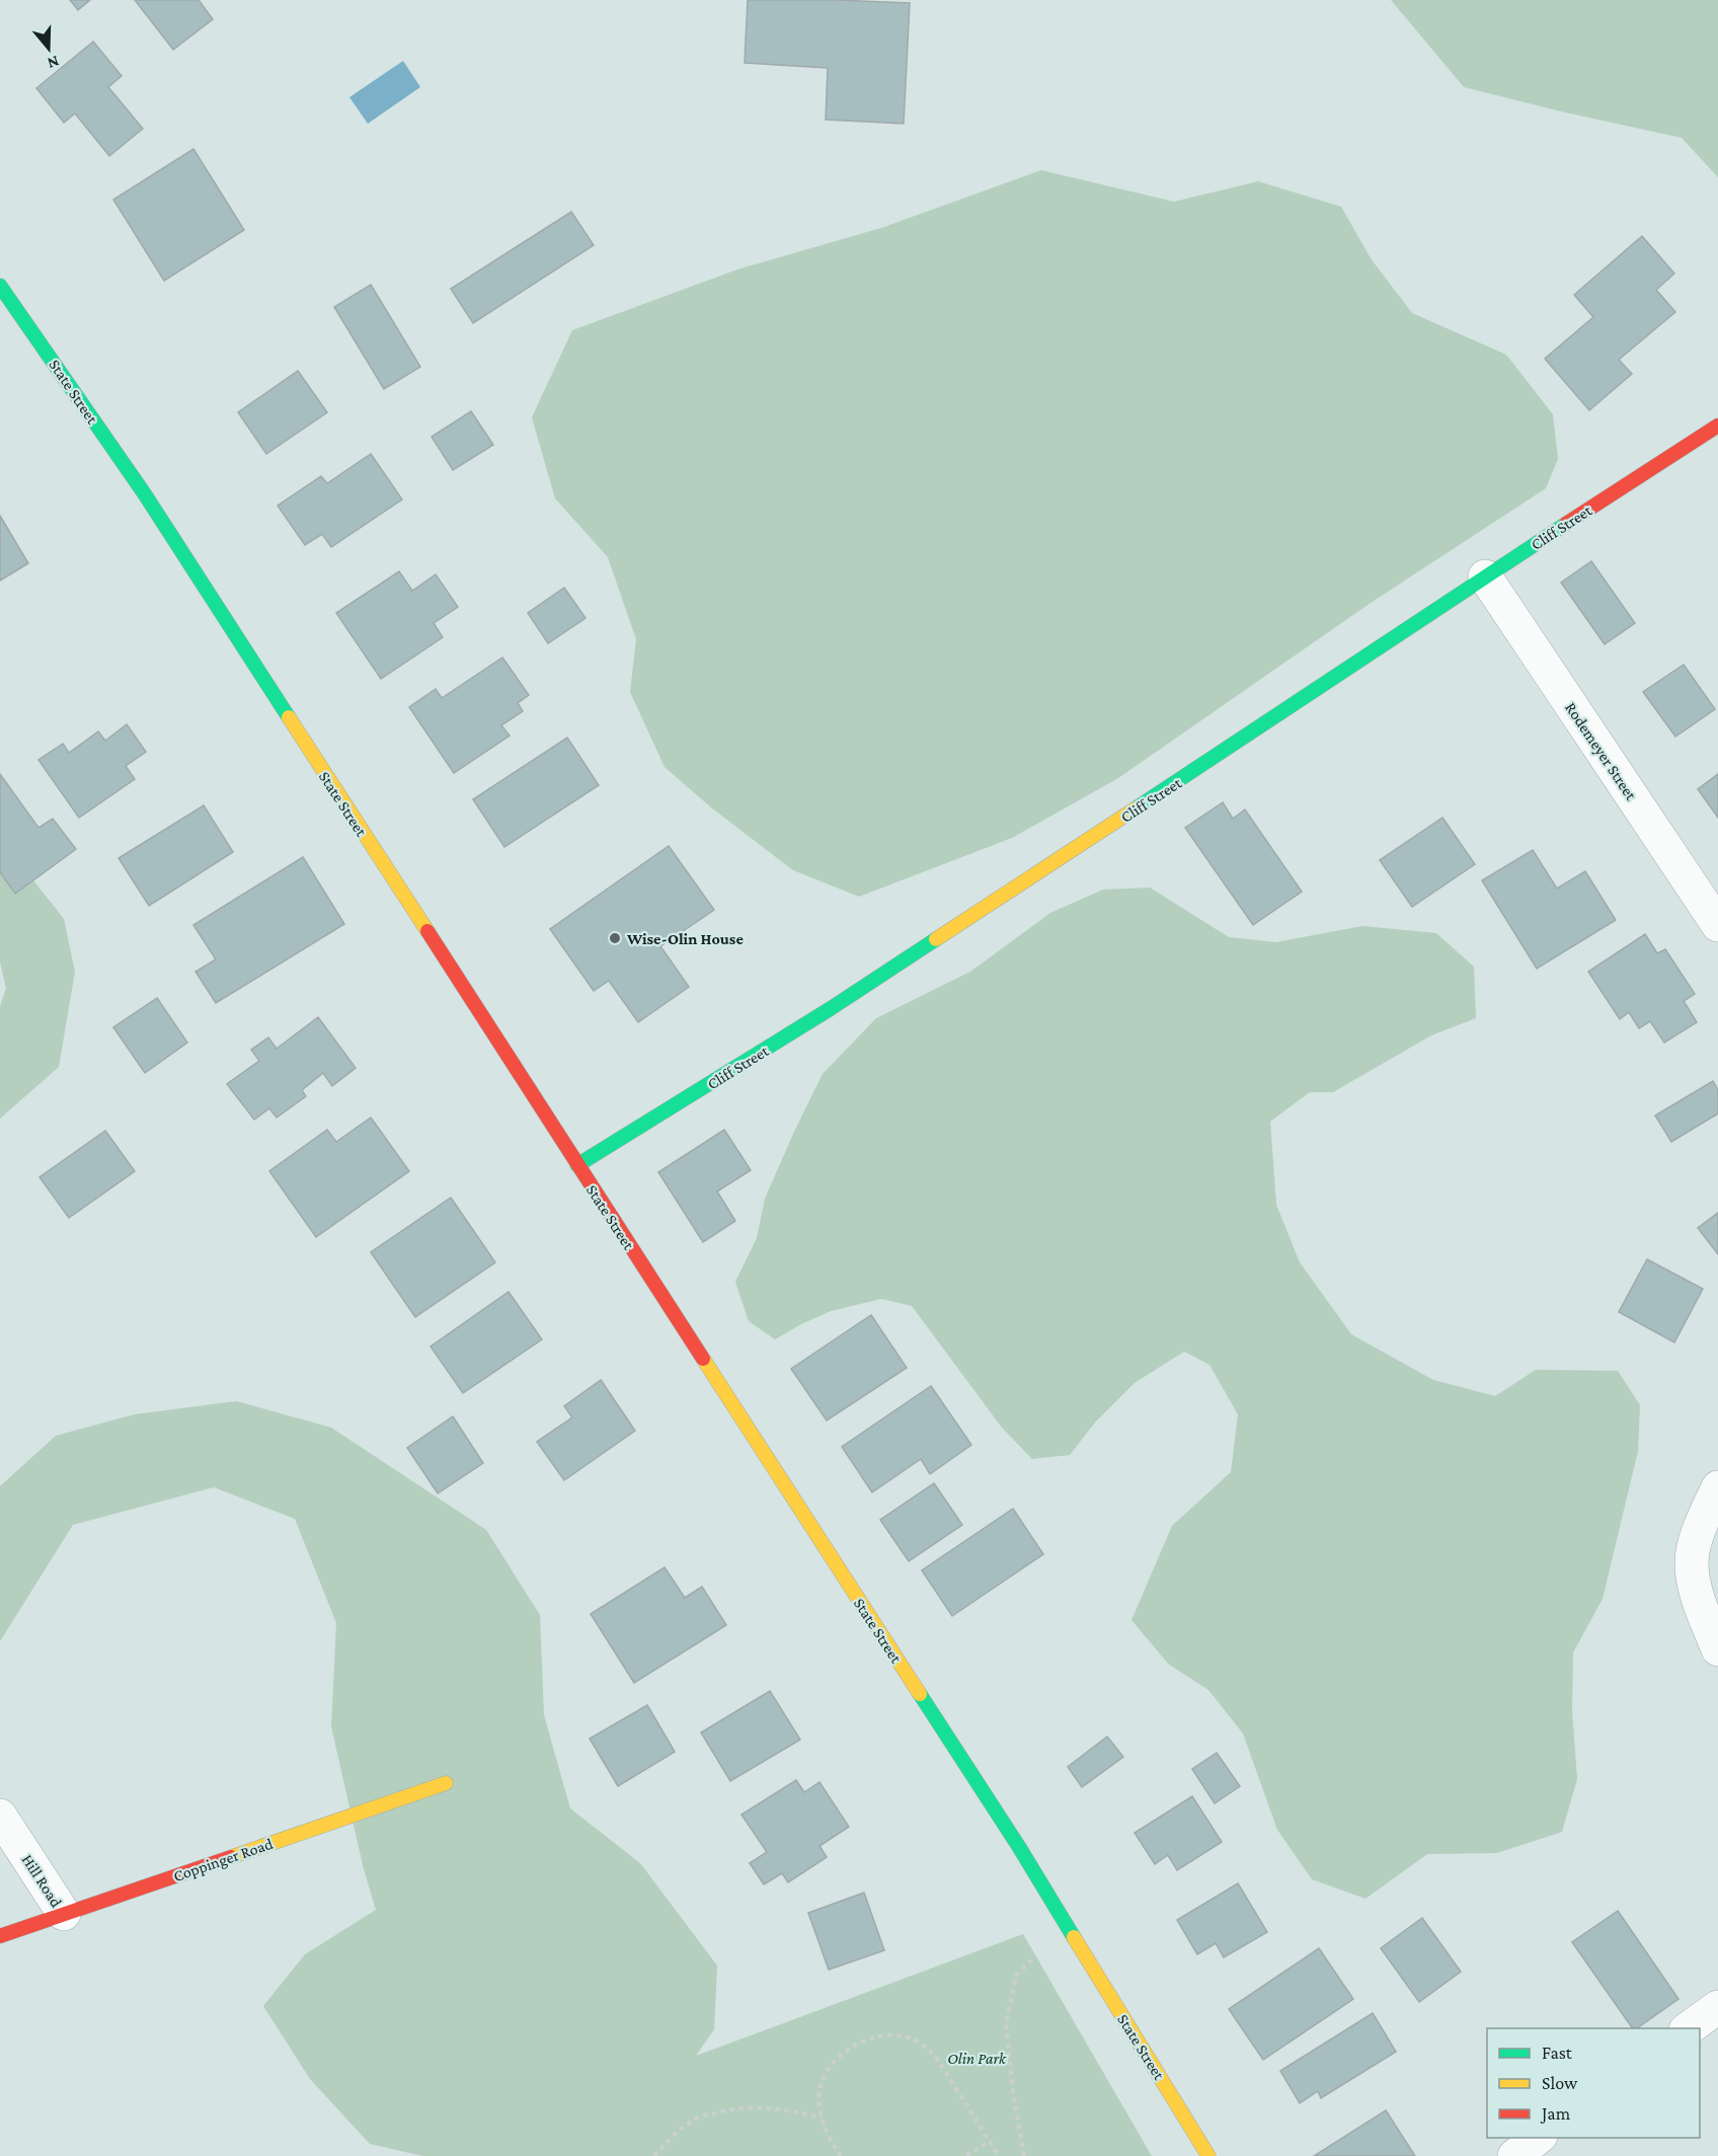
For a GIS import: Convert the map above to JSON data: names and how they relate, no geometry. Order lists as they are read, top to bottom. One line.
{"streets":{"street":["State Street","Cliff Street","Rodemeyer Street","Coppinger Road","Hill Road"]},"crossings":[["State Street","Cliff Street"],["Cliff Street","Rodemeyer Street"],["Coppinger Road","Hill Road"]],"parks":["Olin Park"],"places":["Wise-Olin House"],"legend":["Fast","Slow","Jam"],"north":"bottom"}
